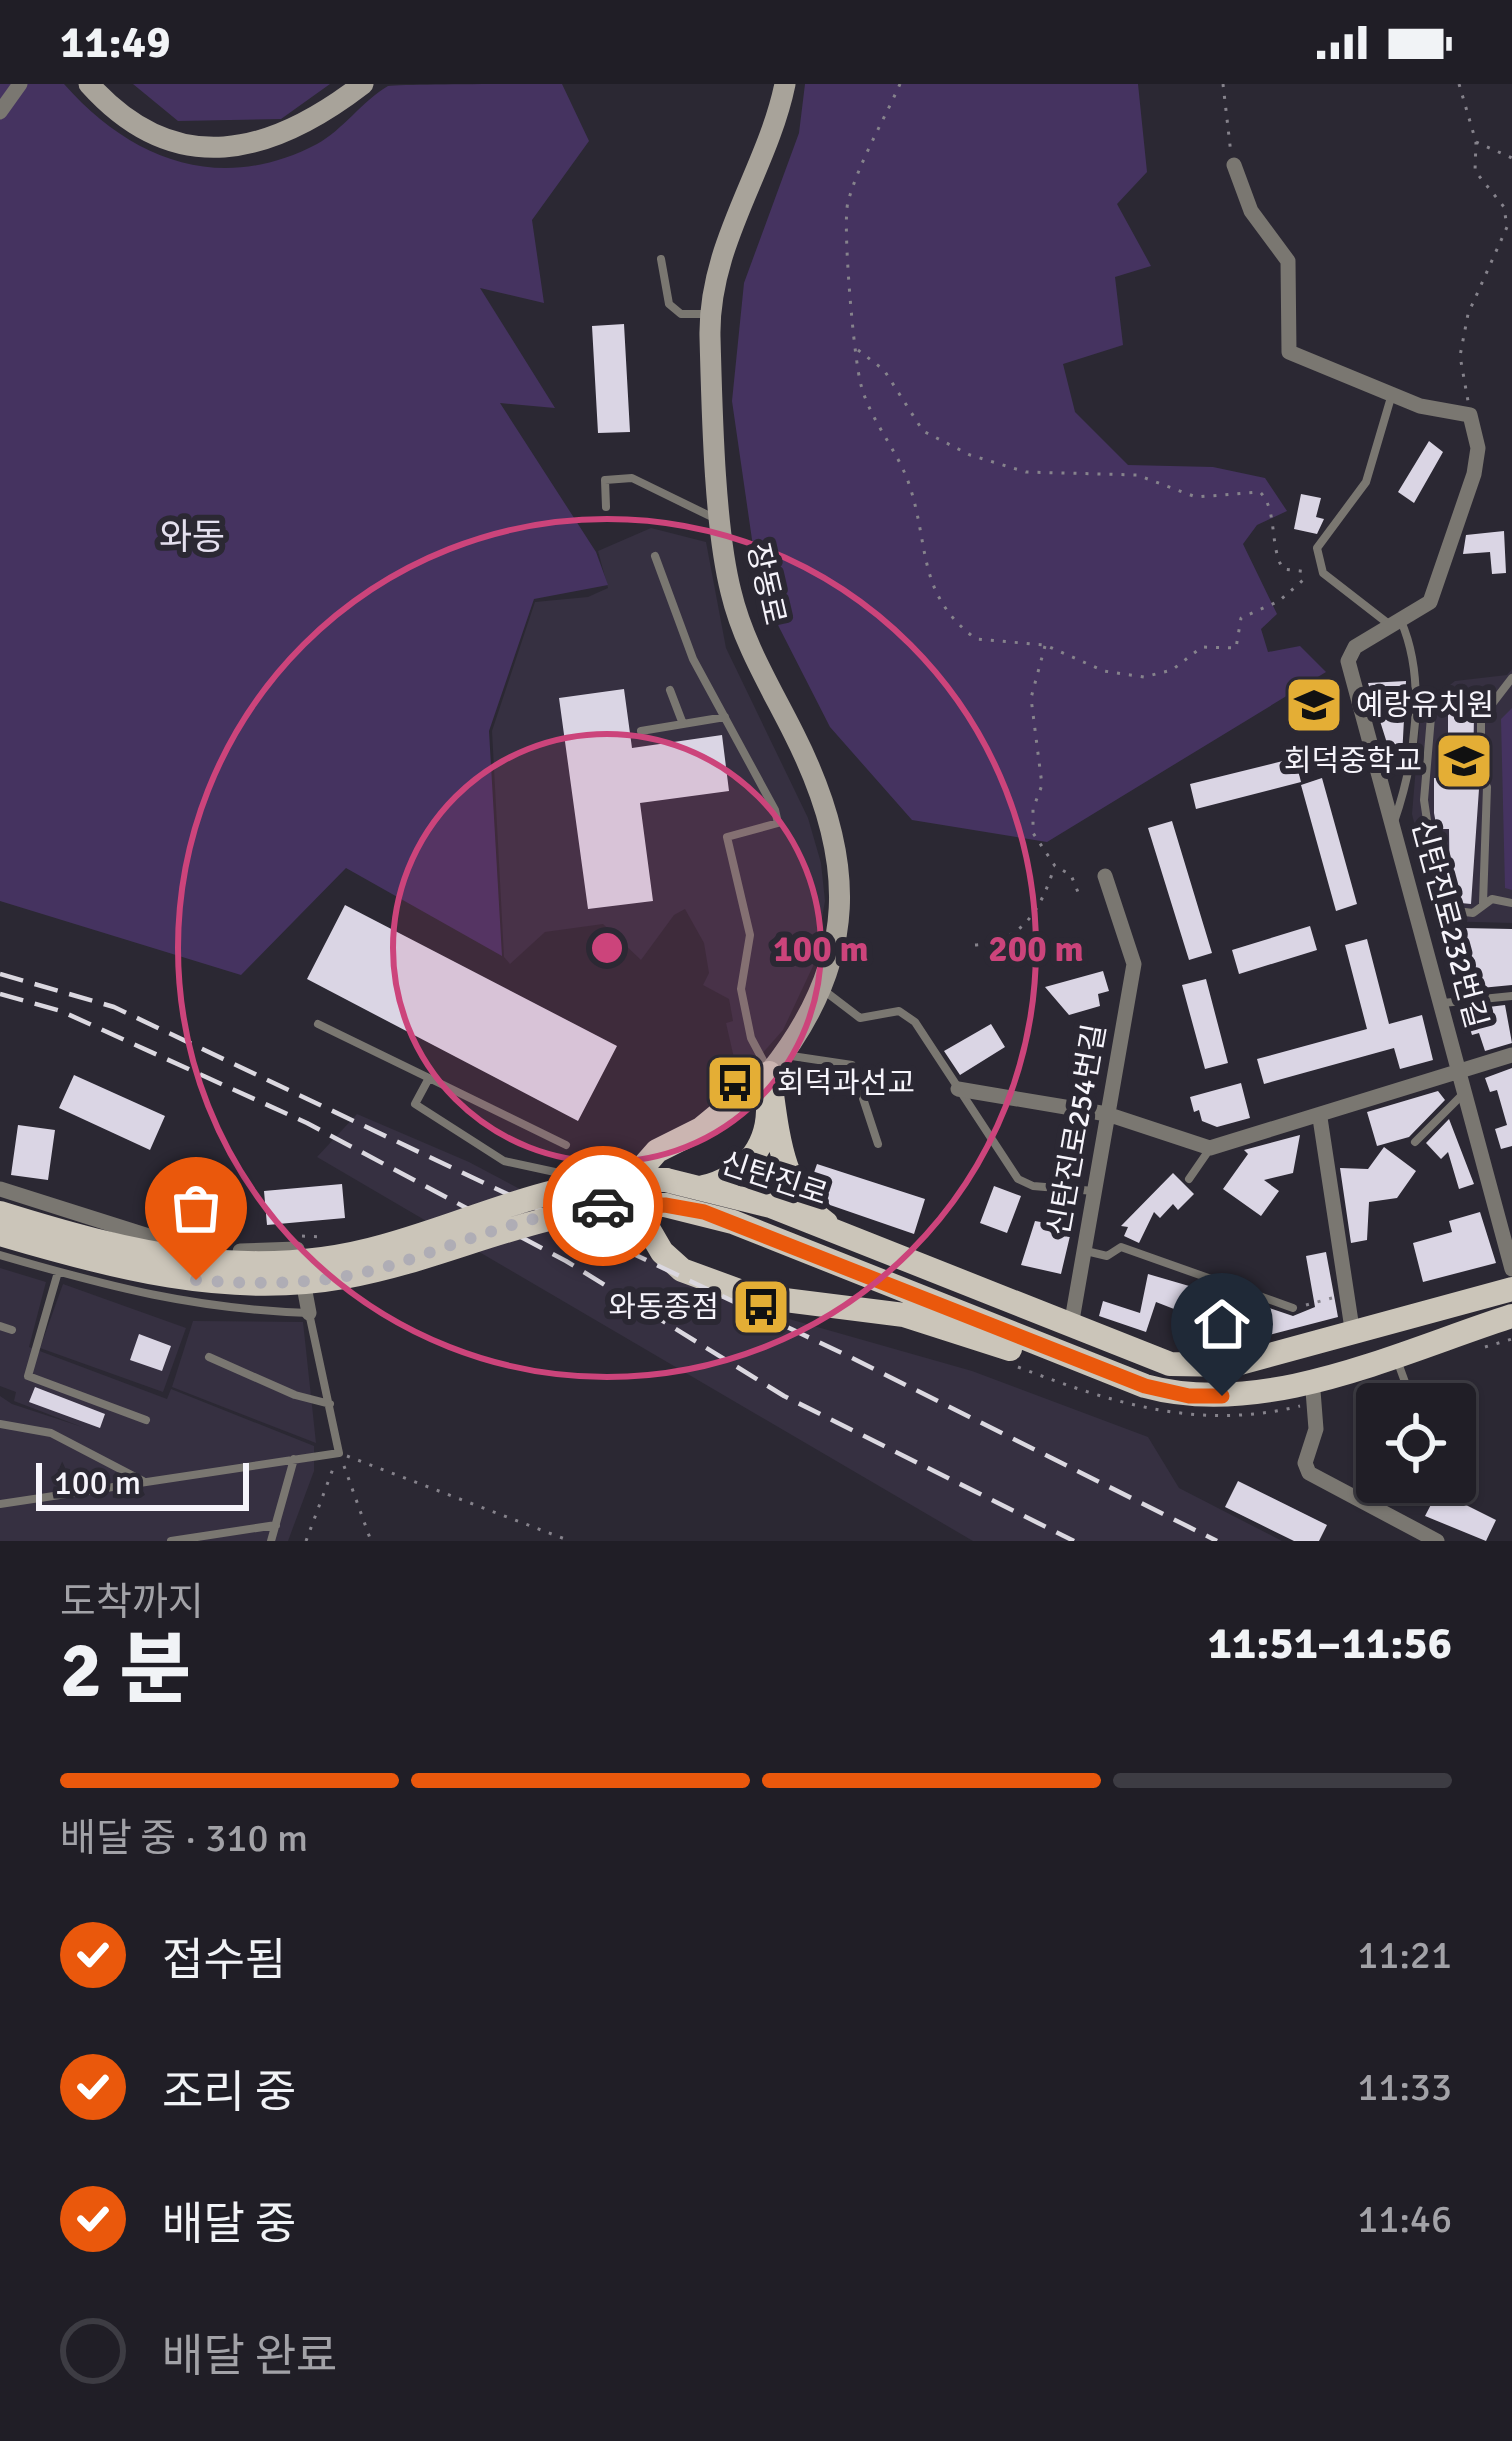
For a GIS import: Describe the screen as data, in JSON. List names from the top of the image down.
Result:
{
  "streets": {
    "main road": ["신탄진로"],
    "street": ["장동로", "신탄진로232번길", "신탄진로254번길"]
  },
  "crossings": [
    ["신탄진로254번길", "신탄진로"]
  ],
  "districts": ["와동"],
  "places": {
    "school or university": ["예랑유치원", "회덕중학교"],
    "bus stop": ["회덕과선교", "와동종점"]
  },
  "scale_bar": "100 m",
  "page": {
    "status": "11:49",
    "scale": "100 m",
    "heading": ["2 분", "도착까지", "11:51–11:56"],
    "bar": "배달 중 · 310 m",
    "list": [
      ["접수됨", "11:21"],
      ["조리 중", "11:33"],
      ["배달 중", "11:46"],
      "배달 완료"
    ]
  },
  "rings": ["100 m", "200 m"]
}
